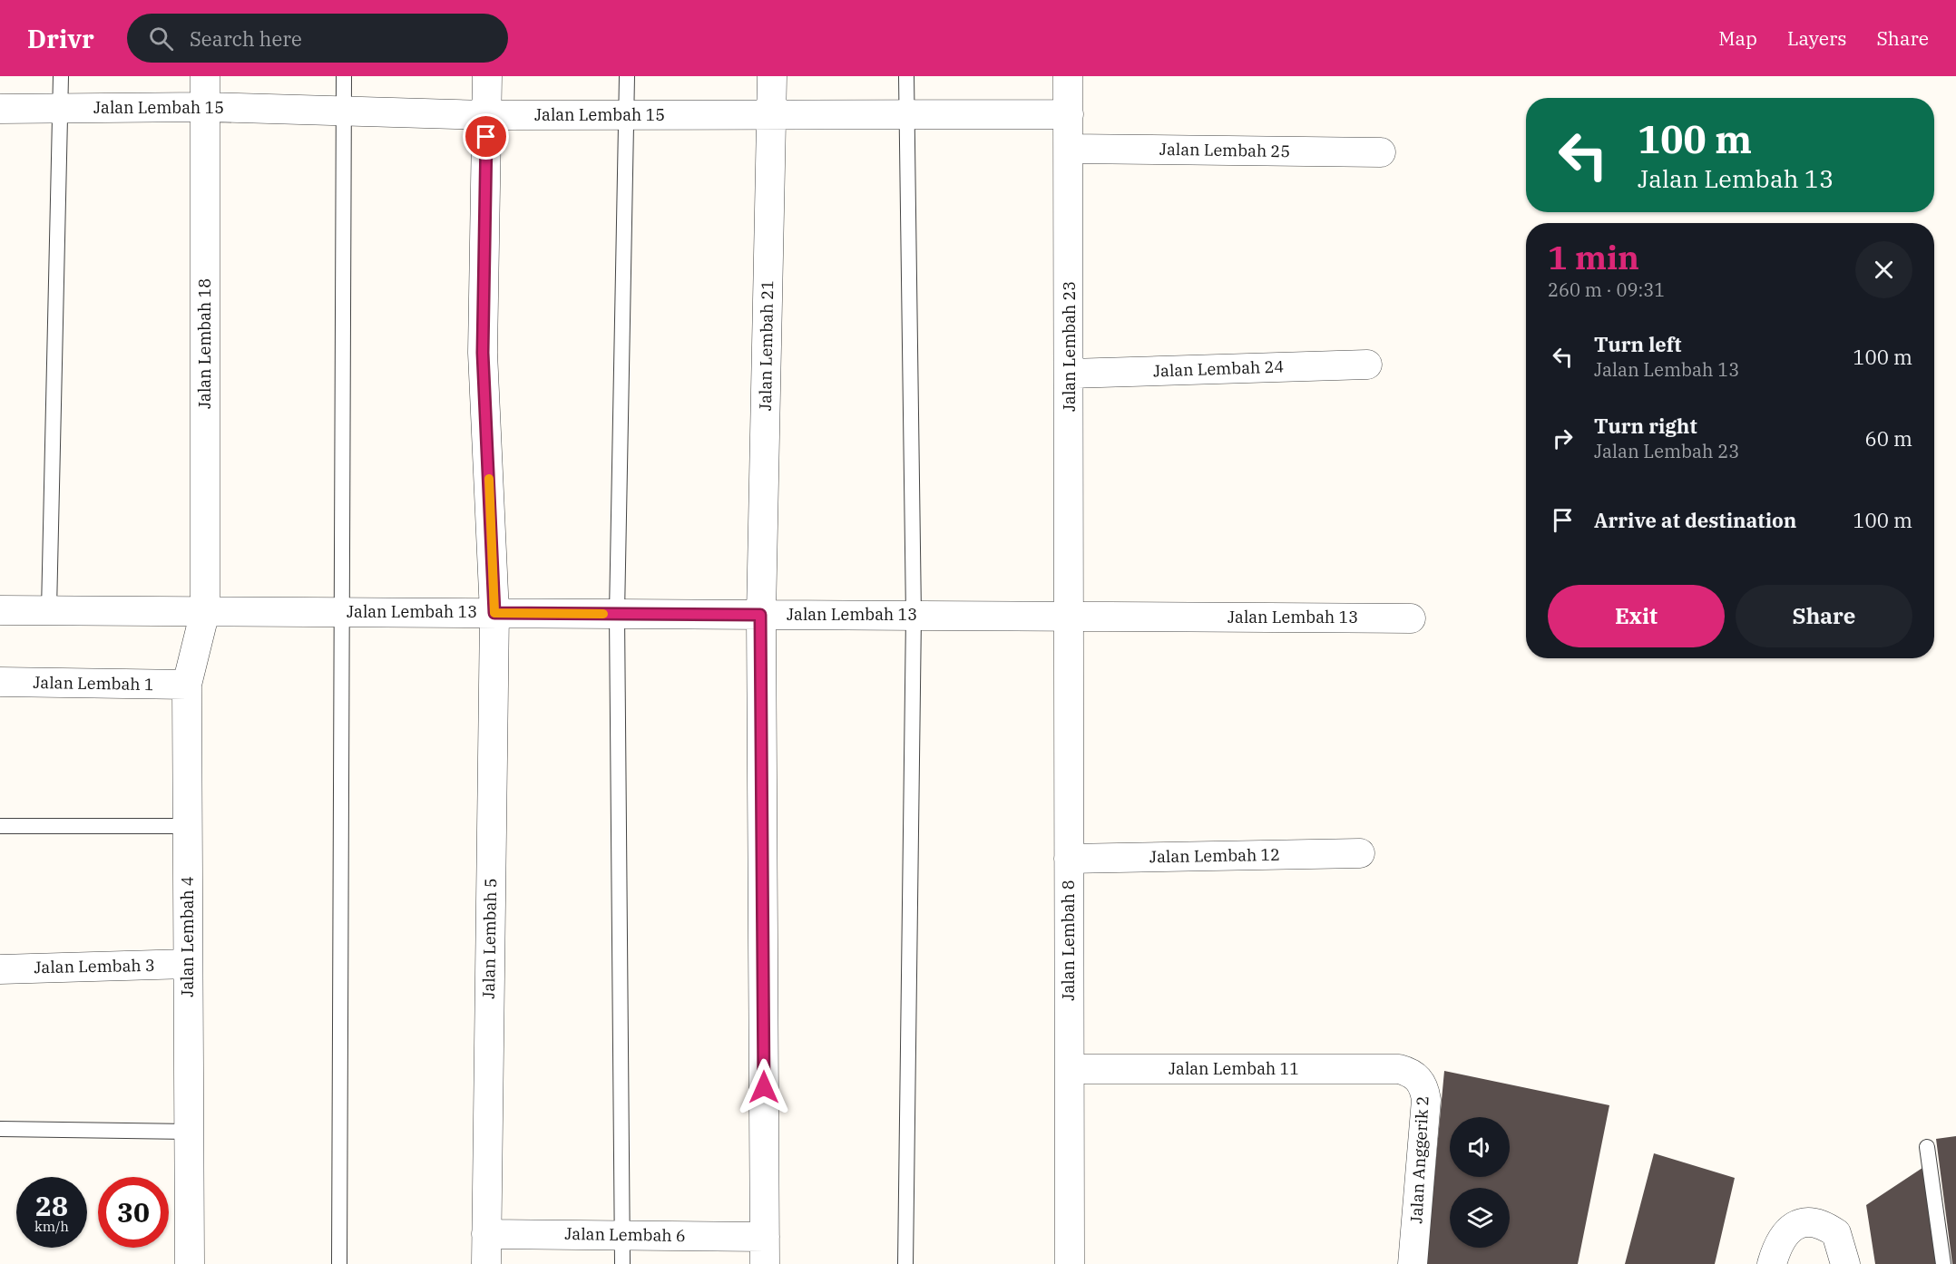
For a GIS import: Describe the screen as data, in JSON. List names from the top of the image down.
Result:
{
  "streets": {
    "street": [
      "Jalan Lembah 15",
      "Jalan Lembah 25",
      "Jalan Lembah 18",
      "Jalan Lembah 21",
      "Jalan Lembah 23",
      "Jalan Lembah 24",
      "Jalan Lembah 13",
      "Jalan Lembah 1",
      "Jalan Lembah 12",
      "Jalan Lembah 4",
      "Jalan Lembah 5",
      "Jalan Lembah 8",
      "Jalan Lembah 3",
      "Jalan Lembah 11",
      "Jalan Anggerik 2",
      "Jalan Lembah 6"
    ]
  },
  "crossings": [
    ["Jalan Lembah 15", "Jalan Lembah 18"],
    ["Jalan Lembah 15", "Jalan Lembah 21"],
    ["Jalan Lembah 15", "Jalan Lembah 23"],
    ["Jalan Lembah 25", "Jalan Lembah 23"],
    ["Jalan Lembah 18", "Jalan Lembah 13"],
    ["Jalan Lembah 18", "Jalan Lembah 4"],
    ["Jalan Lembah 21", "Jalan Lembah 13"],
    ["Jalan Lembah 21", "Jalan Lembah 6"],
    ["Jalan Lembah 23", "Jalan Lembah 24"],
    ["Jalan Lembah 23", "Jalan Lembah 13"],
    ["Jalan Lembah 23", "Jalan Lembah 8"],
    ["Jalan Lembah 13", "Jalan Lembah 4"],
    ["Jalan Lembah 13", "Jalan Lembah 5"],
    ["Jalan Lembah 13", "Jalan Lembah 8"],
    ["Jalan Lembah 1", "Jalan Lembah 4"],
    ["Jalan Lembah 12", "Jalan Lembah 8"],
    ["Jalan Lembah 4", "Jalan Lembah 3"],
    ["Jalan Lembah 5", "Jalan Lembah 6"],
    ["Jalan Lembah 8", "Jalan Lembah 11"],
    ["Jalan Lembah 11", "Jalan Anggerik 2"]
  ],
  "page": {
    "header": "Drivr",
    "search": "Search here",
    "nav": ["Map", "Layers", "Share"],
    "turn": ["100 m", "Jalan Lembah 13"],
    "heading": ["1 min", "260 m · 09:31"],
    "list": [
      {
        "name": "Turn left",
        "note": "Jalan Lembah 13",
        "value": "100 m"
      },
      {
        "name": "Turn right",
        "note": "Jalan Lembah 23",
        "value": "60 m"
      },
      {
        "name": "Arrive at destination",
        "value": "100 m"
      }
    ],
    "buttons": ["Exit", "Share"],
    "speed": "28 km/h",
    "limit": "30"
  }
}
